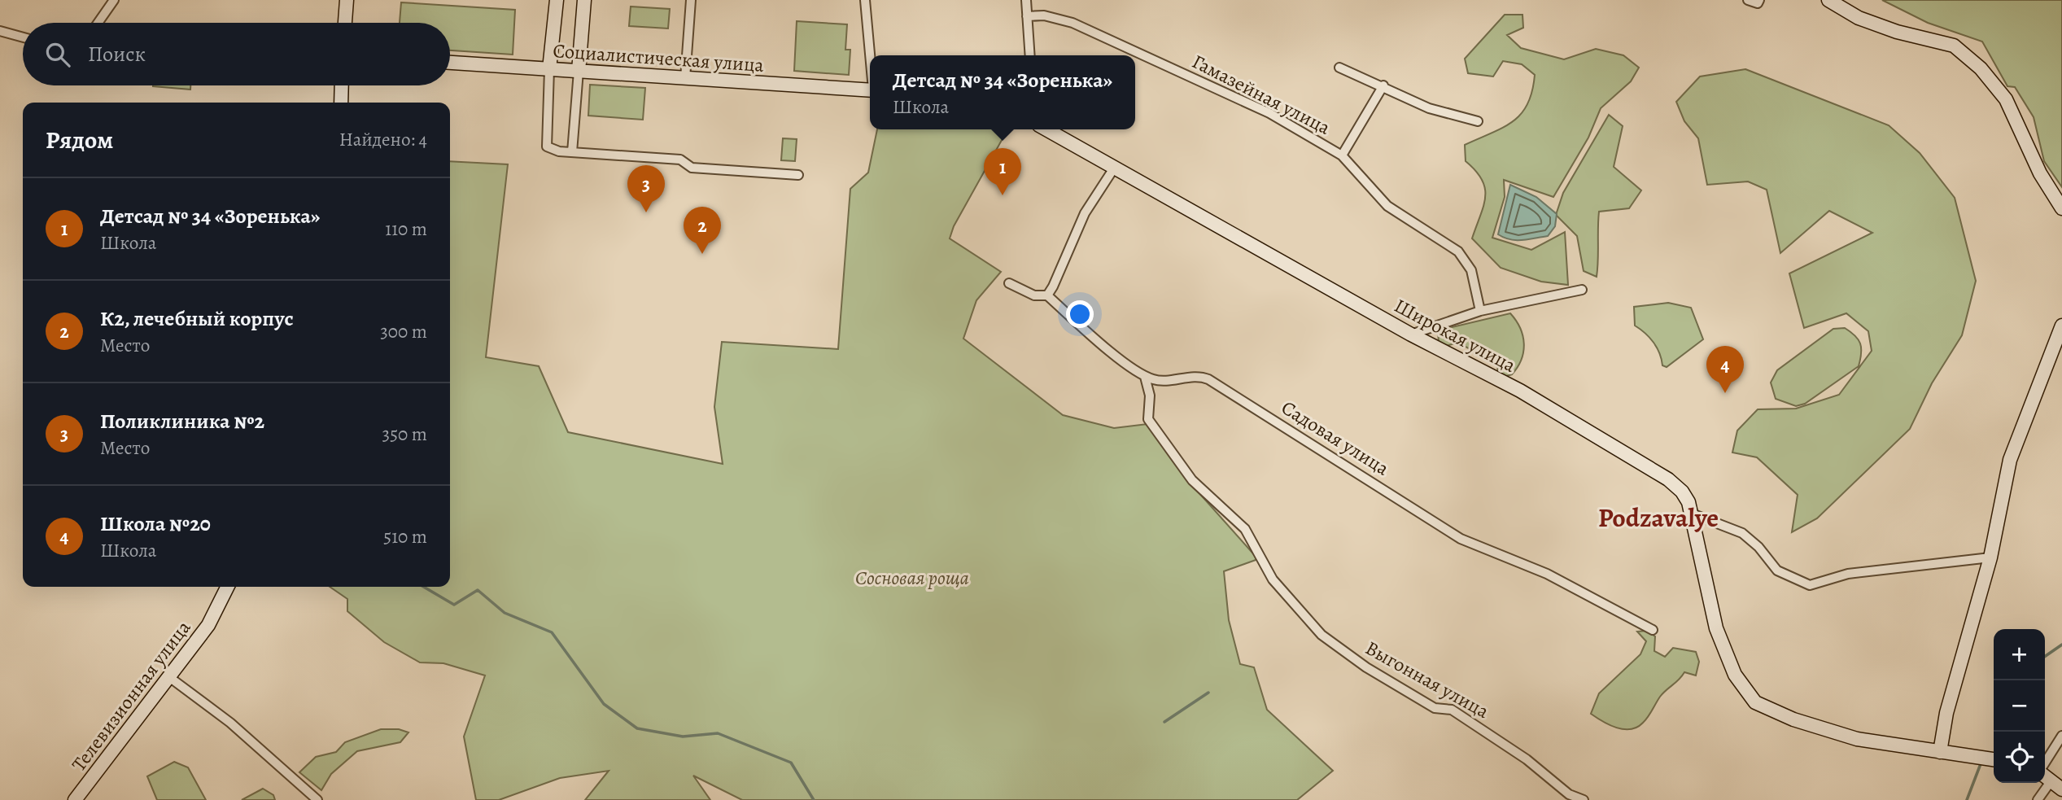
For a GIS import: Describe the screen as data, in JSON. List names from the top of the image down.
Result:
{
  "streets": {
    "street": [
      "Социалистическая улица",
      "Гамазейная улица",
      "Широкая улица",
      "Садовая улица",
      "Выгонная улица",
      "Телевизионная улица"
    ]
  },
  "crossings": [
    ["Садовая улица", "Выгонная улица"]
  ],
  "districts": ["Podzavalye"],
  "parks": ["Сосновая роща"],
  "page": {
    "search": "Поиск",
    "popup": ["Детсад № 34 «Зоренька»", "Школа"],
    "heading": ["Рядом", "Найдено: 4"],
    "pins": [
      "1",
      "3",
      "2",
      "4"
    ],
    "list": [
      {
        "mark": "1",
        "name": "Детсад № 34 «Зоренька»",
        "note": "Школа",
        "value": "110 m"
      },
      {
        "mark": "2",
        "name": "К2, лечебный корпус",
        "note": "Место",
        "value": "300 m"
      },
      {
        "mark": "3",
        "name": "Поликлиника №2",
        "note": "Место",
        "value": "350 m"
      },
      {
        "mark": "4",
        "name": "Школа №20",
        "note": "Школа",
        "value": "510 m"
      }
    ],
    "map_buttons": ["+", "−"]
  }
}
